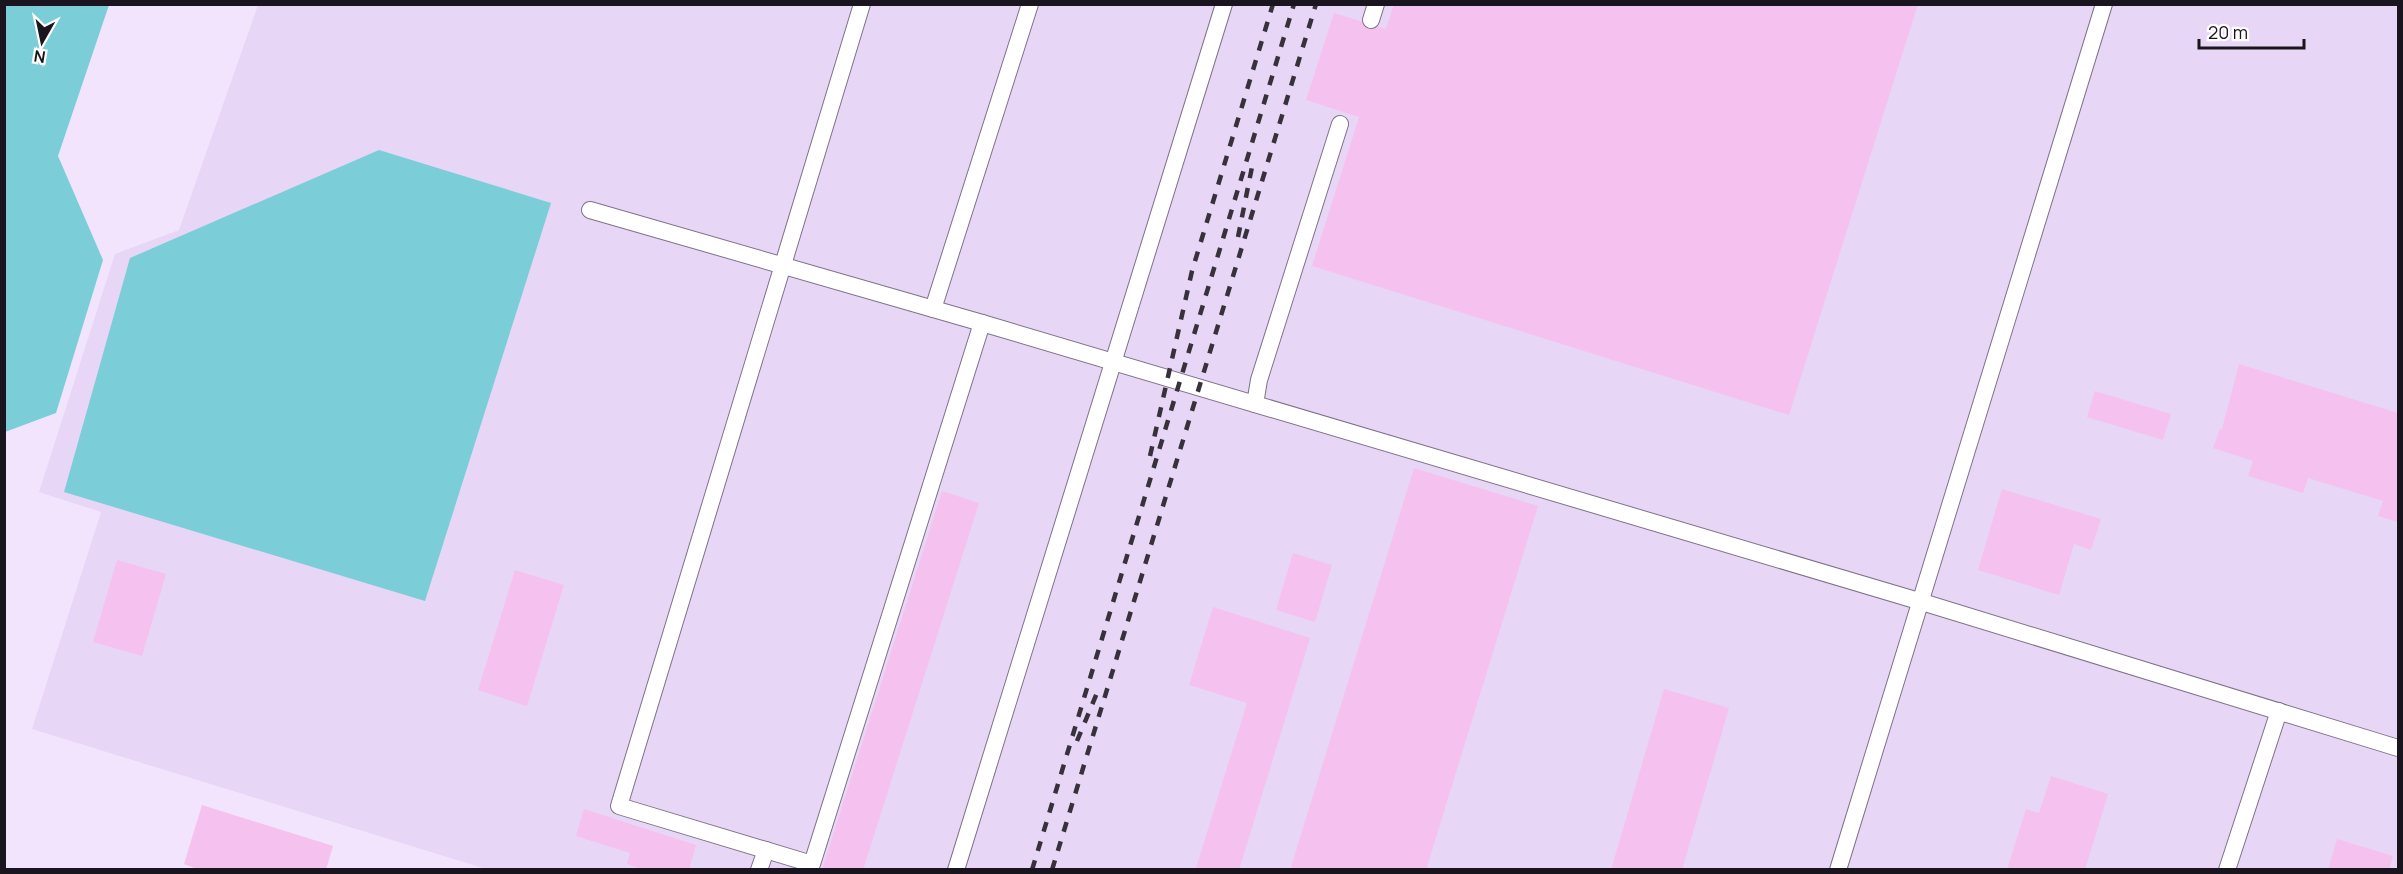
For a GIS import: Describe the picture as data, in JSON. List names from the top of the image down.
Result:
{
  "scale_bar": "20 m",
  "north": "bottom"
}
